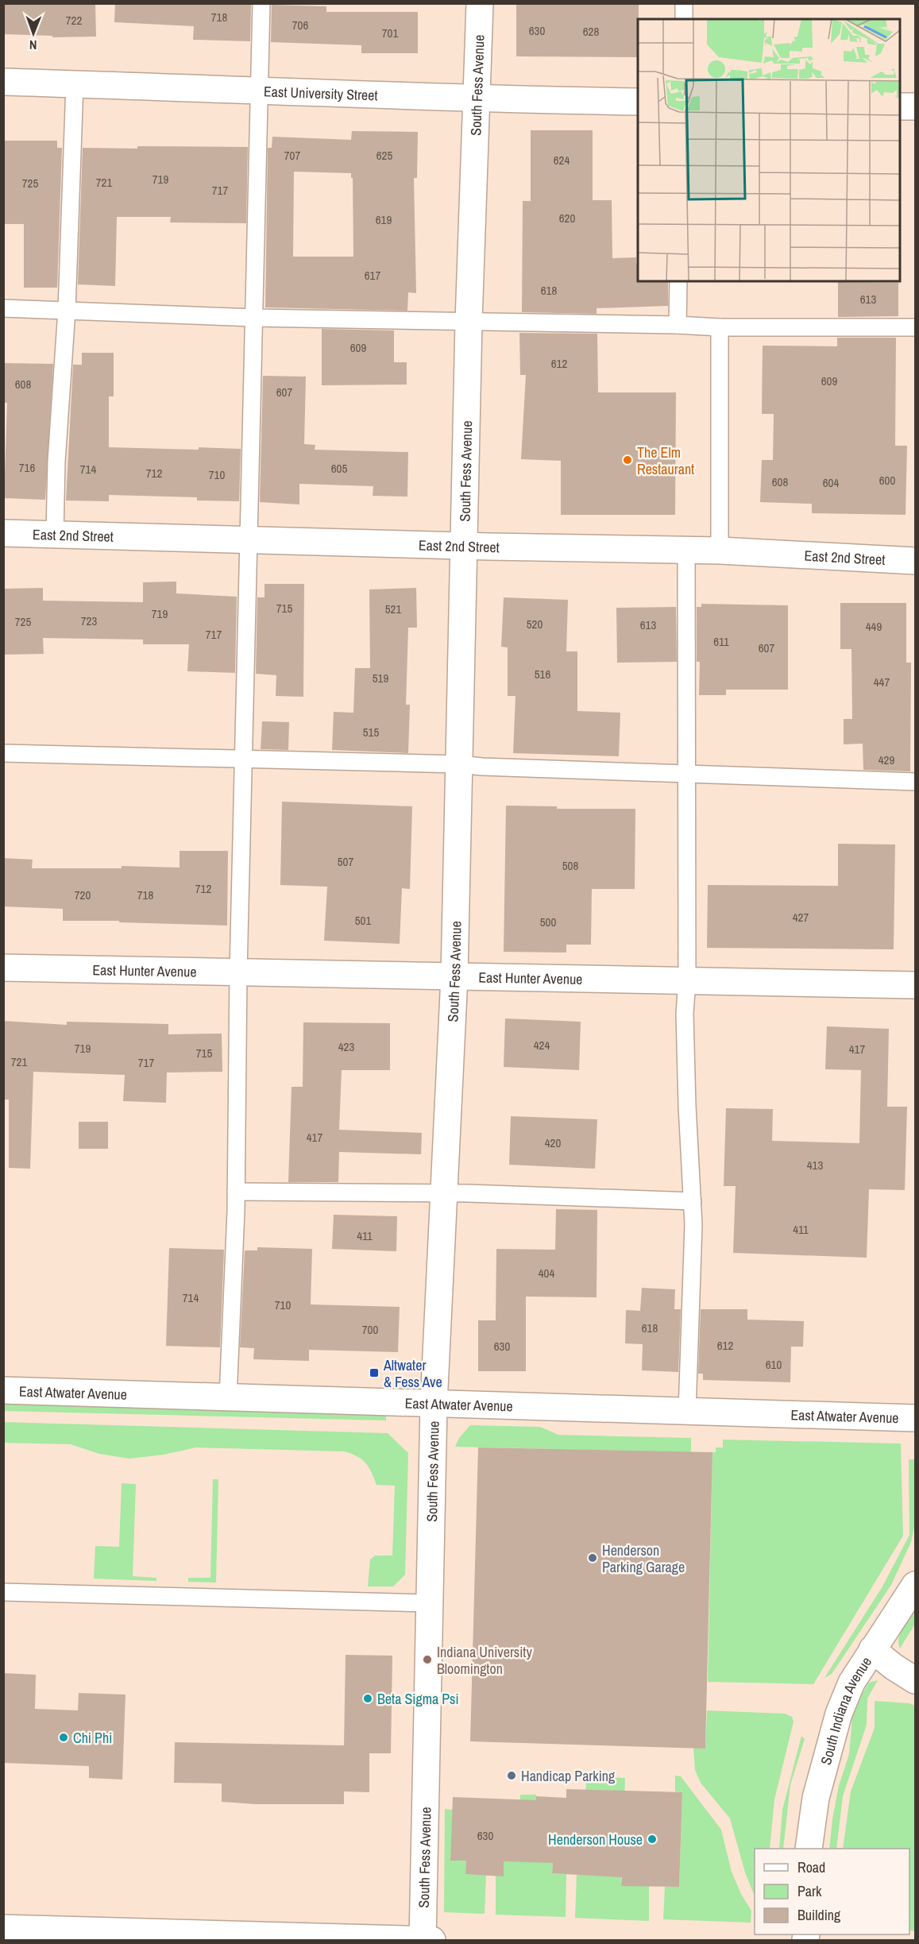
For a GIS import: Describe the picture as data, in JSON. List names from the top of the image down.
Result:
{
  "streets": {
    "street": [
      "South Fess Avenue",
      "East University Street",
      "East 2nd Street",
      "East Hunter Avenue",
      "East Atwater Avenue",
      "South Indiana Avenue"
    ]
  },
  "crossings": [
    ["South Fess Avenue", "East University Street"],
    ["South Fess Avenue", "East 2nd Street"],
    ["South Fess Avenue", "East Hunter Avenue"],
    ["South Fess Avenue", "East Atwater Avenue"]
  ],
  "places": {
    "other": [
      "The Elm Restaurant",
      "Henderson Parking Garage",
      "Indiana University Bloomington",
      "Beta Sigma Psi",
      "Chi Phi",
      "Handicap Parking",
      "Henderson House"
    ],
    "transit": ["Altwater & Fess Ave"]
  },
  "house_numbers": [
    "718",
    "722",
    "706",
    "630",
    "628",
    "701",
    "707",
    "625",
    "624",
    "719",
    "721",
    "725",
    "717",
    "620",
    "619",
    "617",
    "618",
    "613",
    "609",
    "612",
    "609",
    "608",
    "607",
    "716",
    "605",
    "714",
    "712",
    "710",
    "600",
    "608",
    "604",
    "715",
    "521",
    "719",
    "723",
    "725",
    "520",
    "613",
    "449",
    "717",
    "611",
    "607",
    "516",
    "519",
    "447",
    "515",
    "429",
    "507",
    "508",
    "712",
    "720",
    "718",
    "427",
    "501",
    "500",
    "424",
    "423",
    "719",
    "417",
    "715",
    "721",
    "717",
    "417",
    "420",
    "413",
    "411",
    "411",
    "404",
    "714",
    "710",
    "618",
    "700",
    "612",
    "630",
    "610",
    "630"
  ],
  "legend": ["Road", "Park", "Building"],
  "north": "bottom"
}
